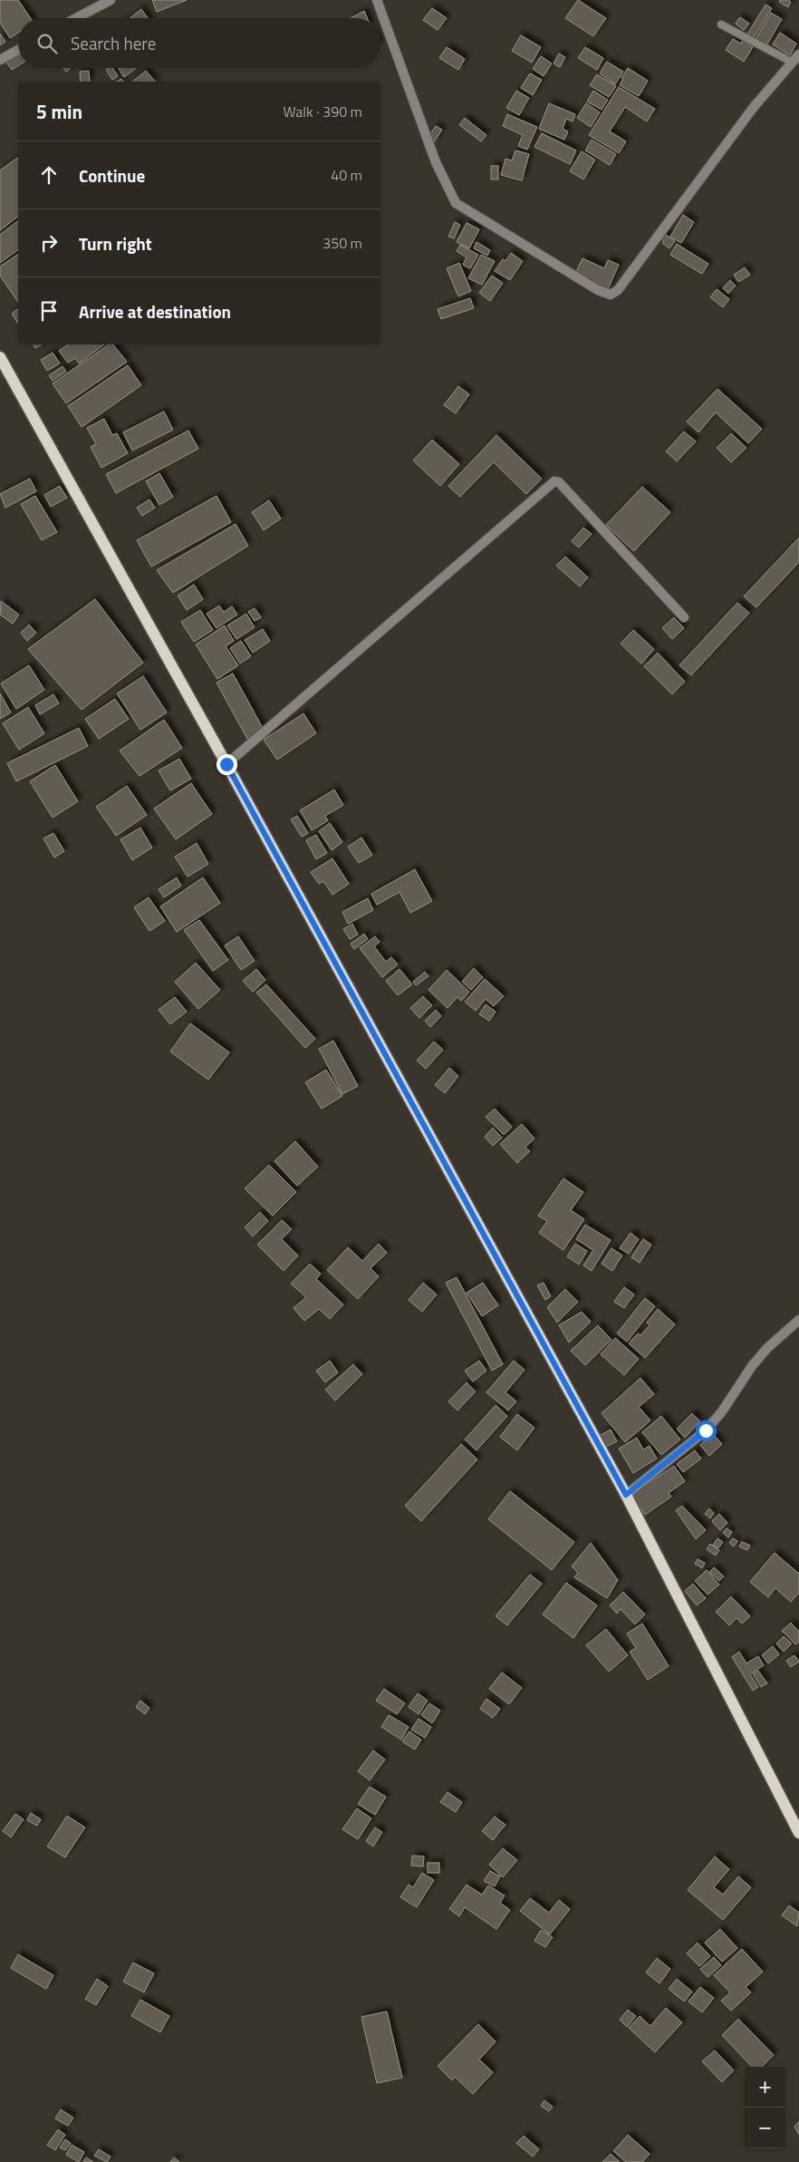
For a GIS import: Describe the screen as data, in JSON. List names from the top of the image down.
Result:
{
  "page": {
    "search": "Search here",
    "heading": ["5 min", "Walk · 390 m"],
    "list": [
      ["Continue", "40 m"],
      ["Turn right", "350 m"],
      "Arrive at destination"
    ],
    "map_buttons": ["+", "−"]
  }
}
